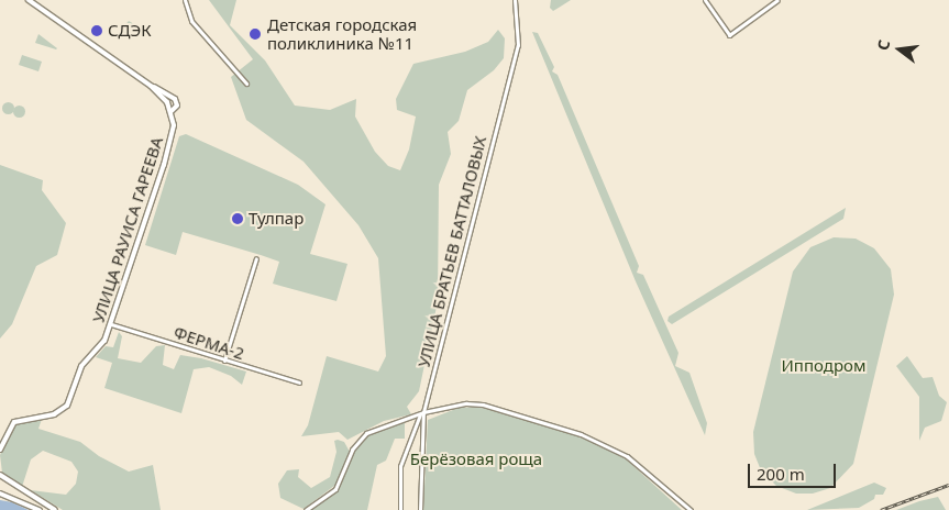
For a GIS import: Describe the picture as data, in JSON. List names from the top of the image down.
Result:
{
  "streets": {
    "street": ["УЛИЦА РАУИСА ГАРЕЕВА", "УЛИЦА БРАТЬЕВ БАТТАЛОВЫХ", "ФЕРМА-2"]
  },
  "crossings": [
    ["УЛИЦА РАУИСА ГАРЕЕВА", "ФЕРМА-2"]
  ],
  "parks": ["Ипподром", "Берёзовая роща"],
  "places": ["СДЭК", "Детская городская поликлиника №11", "Тулпар"],
  "scale_bar": "200 m",
  "north": "left"
}
